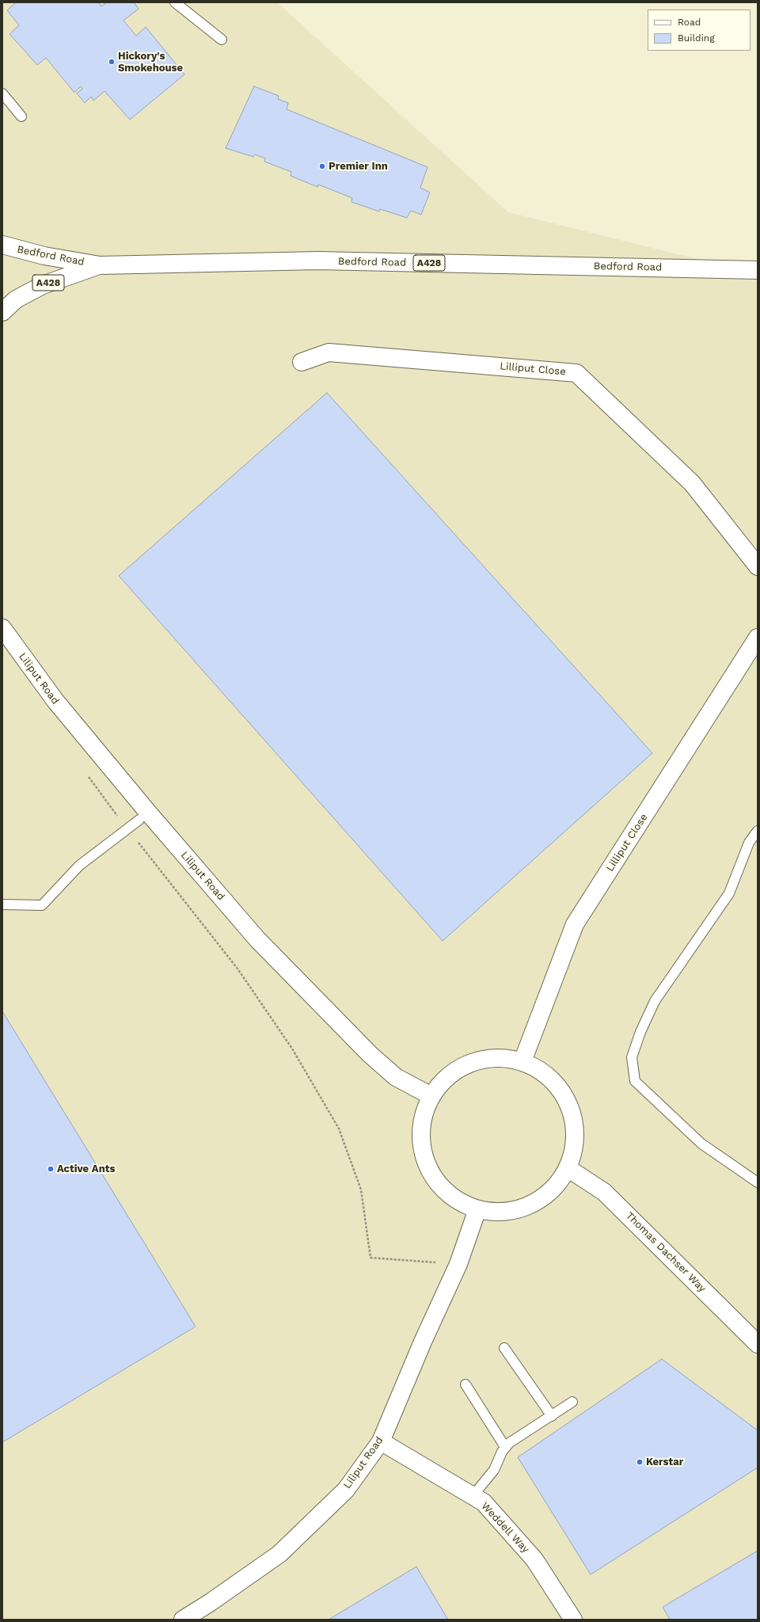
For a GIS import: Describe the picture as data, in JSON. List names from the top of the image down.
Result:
{
  "streets": {
    "main road": [
      "Bedford Road",
      "A428",
      "Lilliput Close",
      "Liliput Road",
      "Thomas Dachser Way",
      "Weddell Way"
    ]
  },
  "crossings": [
    ["Liliput Road", "Weddell Way"]
  ],
  "places": [
    "Hickory's Smokehouse",
    "Premier Inn",
    "Active Ants",
    "Kerstar"
  ],
  "legend": ["Road", "Building"]
}
